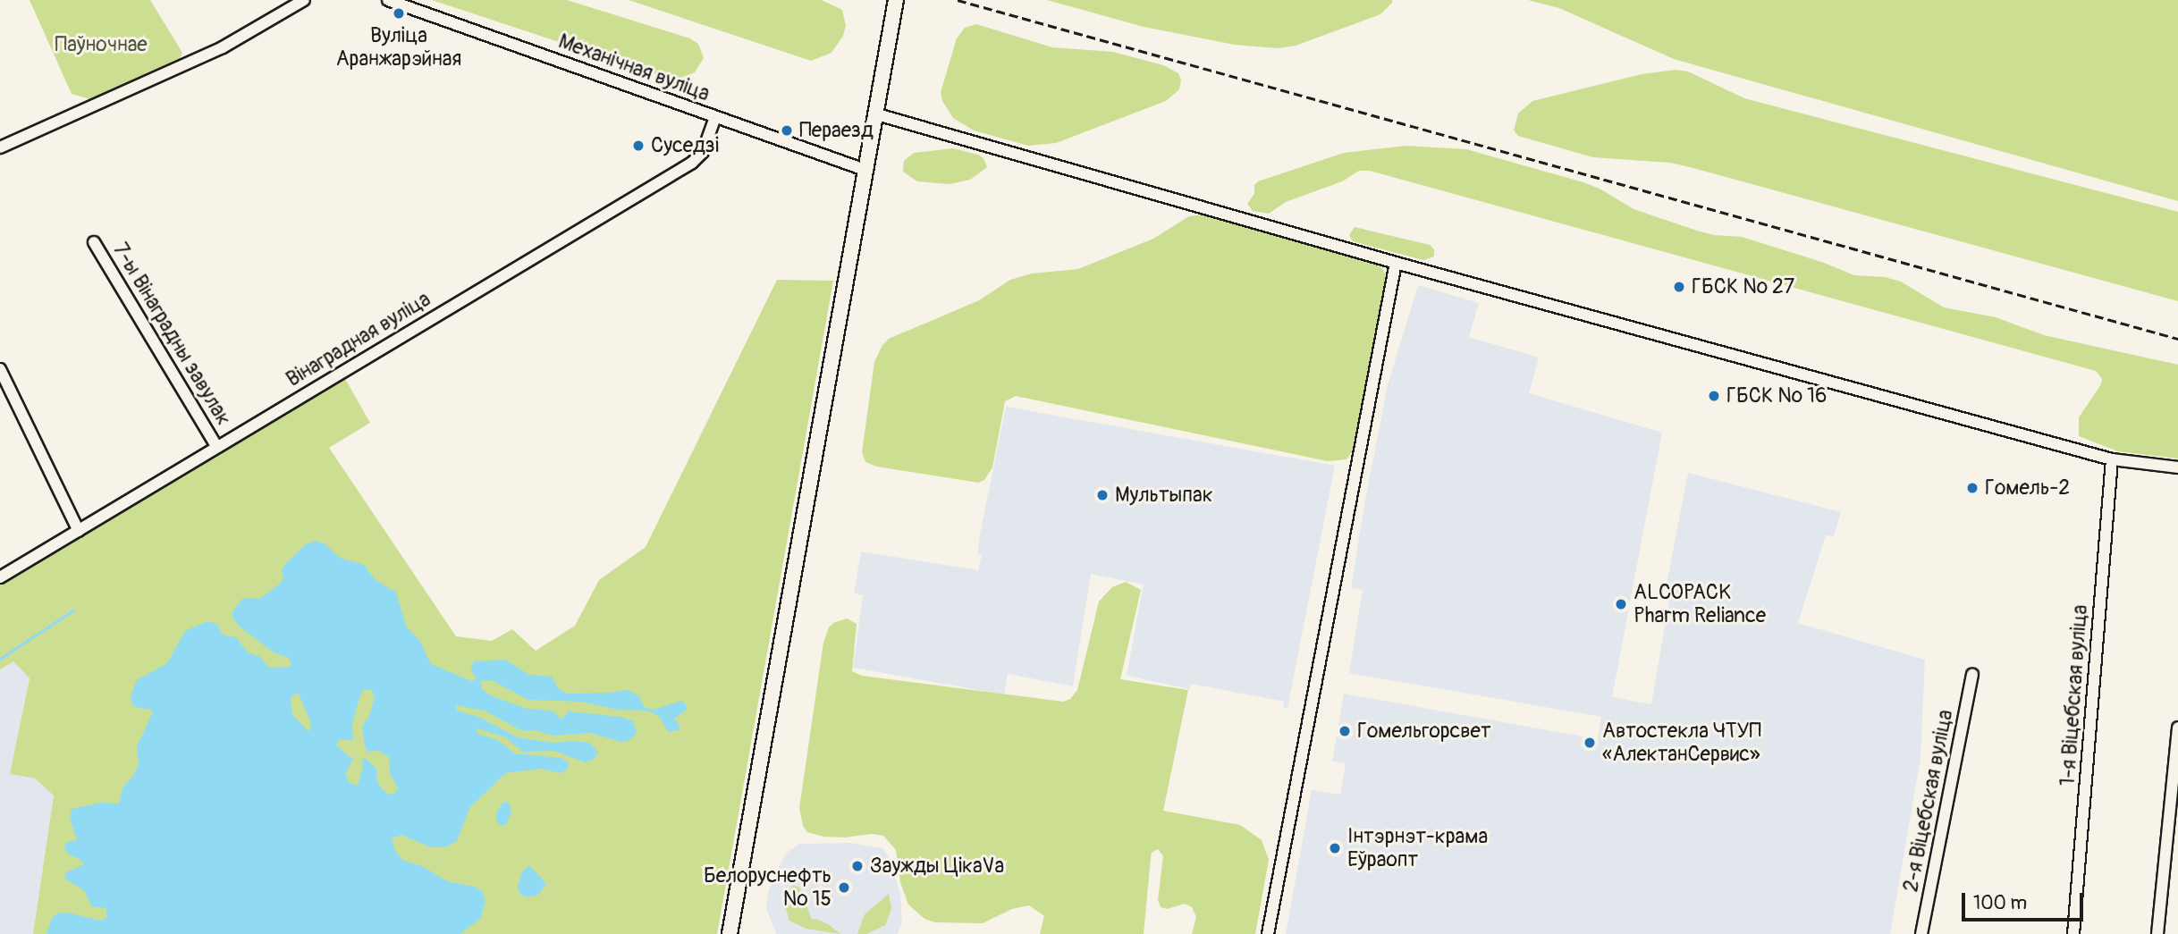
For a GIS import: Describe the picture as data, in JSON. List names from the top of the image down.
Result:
{
  "streets": {
    "street": [
      "Механічная вуліца",
      "7-ы Вінаградны завулак",
      "Вінаградная вуліца",
      "1-я Віцебская вуліца",
      "2-я Віцебская вуліца"
    ]
  },
  "crossings": [
    ["Механічная вуліца", "Вінаградная вуліца"],
    ["7-ы Вінаградны завулак", "Вінаградная вуліца"]
  ],
  "parks": ["Паўночнае"],
  "places": [
    "Вуліца Аранжарэйная",
    "Пераезд",
    "Суседзі",
    "ГБСК № 27",
    "ГБСК № 16",
    "Гомель-2",
    "Мультыпак",
    "ALCOPACK Pharm Reliance",
    "Гомельгорсвет",
    "Автостекла ЧТУП «АлектанСервис»",
    "Інтэрнэт-крама Еўраопт",
    "Заужды ЦікаVа",
    "Белоруснефть № 15"
  ],
  "scale_bar": "100 m"
}
